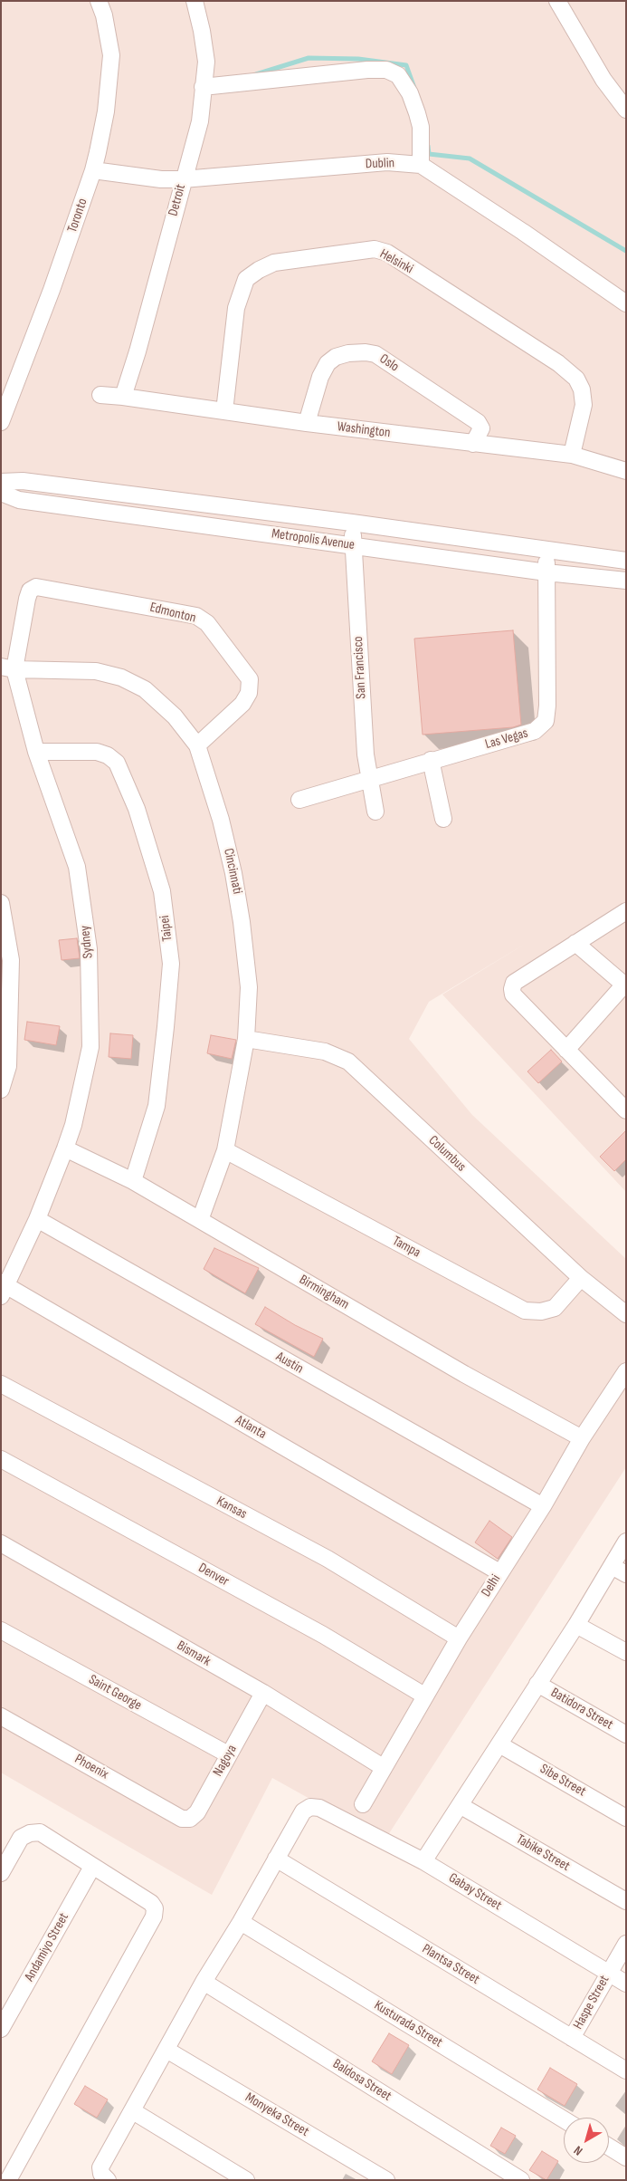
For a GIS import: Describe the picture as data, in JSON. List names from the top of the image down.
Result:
{
  "streets": {
    "street": [
      "Dublin",
      "Detroit",
      "Toronto",
      "Helsinki",
      "Oslo",
      "Washington",
      "Metropolis Avenue",
      "Edmonton",
      "San Francisco",
      "Las Vegas",
      "Cincinnati",
      "Taipei",
      "Sydney",
      "Columbus",
      "Tampa",
      "Birmingham",
      "Austin",
      "Atlanta",
      "Kansas",
      "Denver",
      "Delhi",
      "Bismark",
      "Saint George",
      "Batidora Street",
      "Nagoya",
      "Phoenix",
      "Sibe Street",
      "Tabike Street",
      "Gabay Street",
      "Andamiyo Street",
      "Plantsa Street",
      "Haspe Street",
      "Kusturada Street",
      "Baldosa Street",
      "Monyeka Street"
    ]
  },
  "crossings": [
    ["Dublin", "Detroit"],
    ["Dublin", "Toronto"],
    ["Detroit", "Washington"],
    ["Helsinki", "Washington"],
    ["Oslo", "Washington"],
    ["Metropolis Avenue", "San Francisco"],
    ["Metropolis Avenue", "Las Vegas"],
    ["Edmonton", "Cincinnati"],
    ["Edmonton", "Sydney"],
    ["San Francisco", "Las Vegas"],
    ["Cincinnati", "Sydney"],
    ["Cincinnati", "Columbus"],
    ["Cincinnati", "Tampa"],
    ["Cincinnati", "Birmingham"],
    ["Taipei", "Sydney"],
    ["Taipei", "Birmingham"],
    ["Sydney", "Birmingham"],
    ["Sydney", "Austin"],
    ["Sydney", "Atlanta"],
    ["Columbus", "Tampa"],
    ["Birmingham", "Delhi"],
    ["Austin", "Delhi"],
    ["Atlanta", "Delhi"],
    ["Kansas", "Delhi"],
    ["Denver", "Delhi"],
    ["Delhi", "Bismark"],
    ["Bismark", "Nagoya"],
    ["Saint George", "Nagoya"],
    ["Nagoya", "Phoenix"],
    ["Gabay Street", "Plantsa Street"],
    ["Gabay Street", "Haspe Street"],
    ["Plantsa Street", "Haspe Street"]
  ],
  "north": "bottom left"
}
